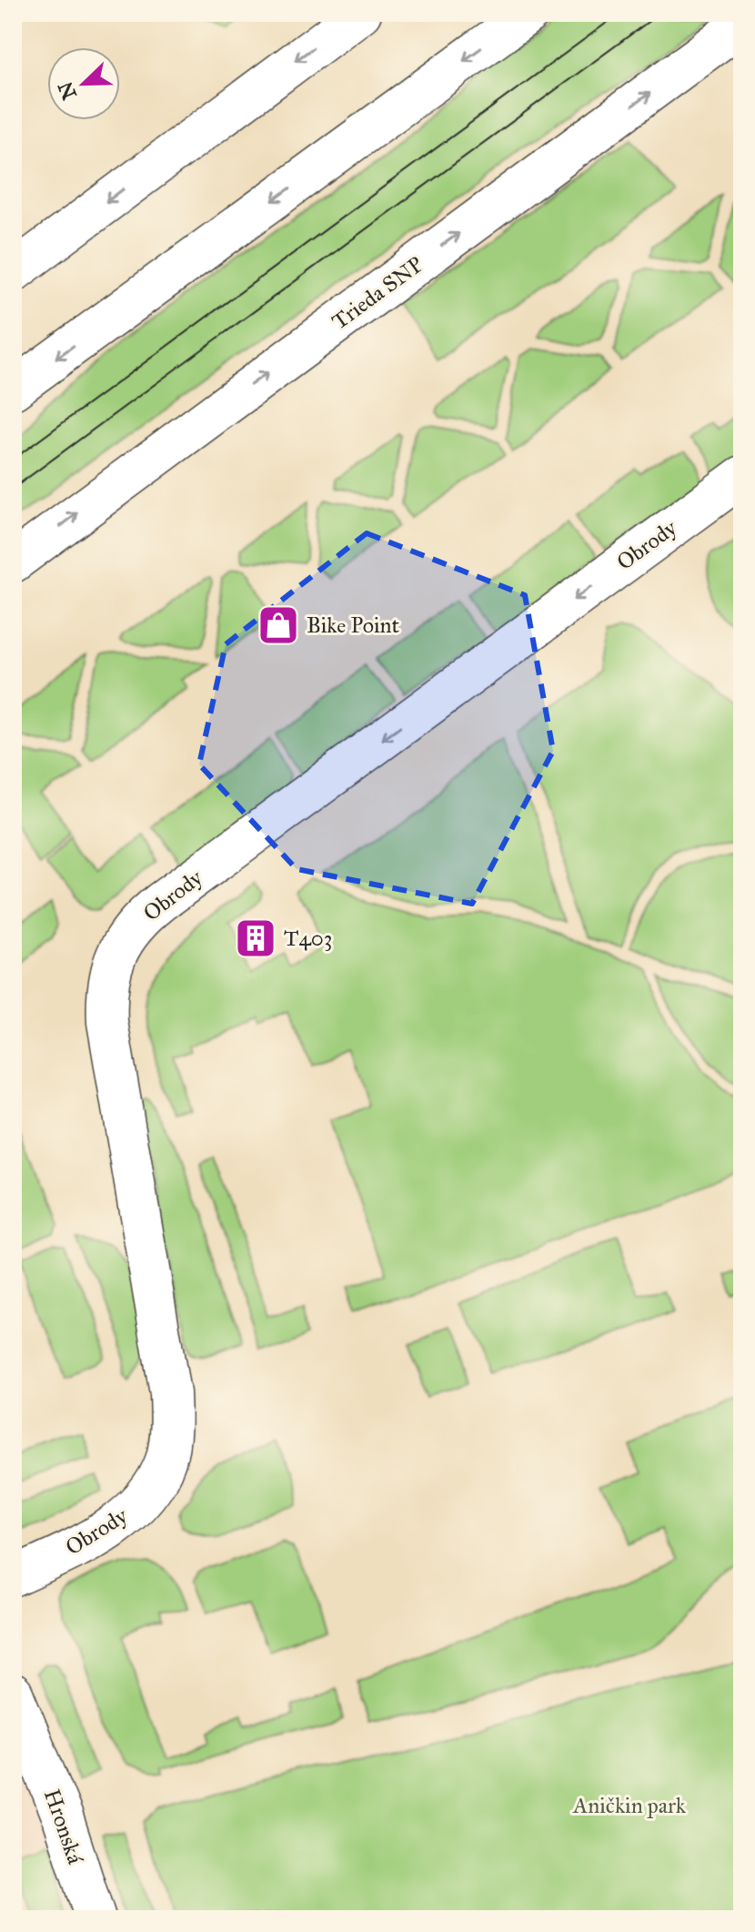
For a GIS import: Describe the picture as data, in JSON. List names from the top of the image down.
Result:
{
  "streets": {
    "street": ["Trieda SNP", "Obrody", "Hronská"]
  },
  "one_way": ["Obrody"],
  "parks": ["Aničkin park"],
  "places": {
    "shop": ["Bike Point"],
    "building": ["T403"]
  },
  "north": "bottom left"
}
